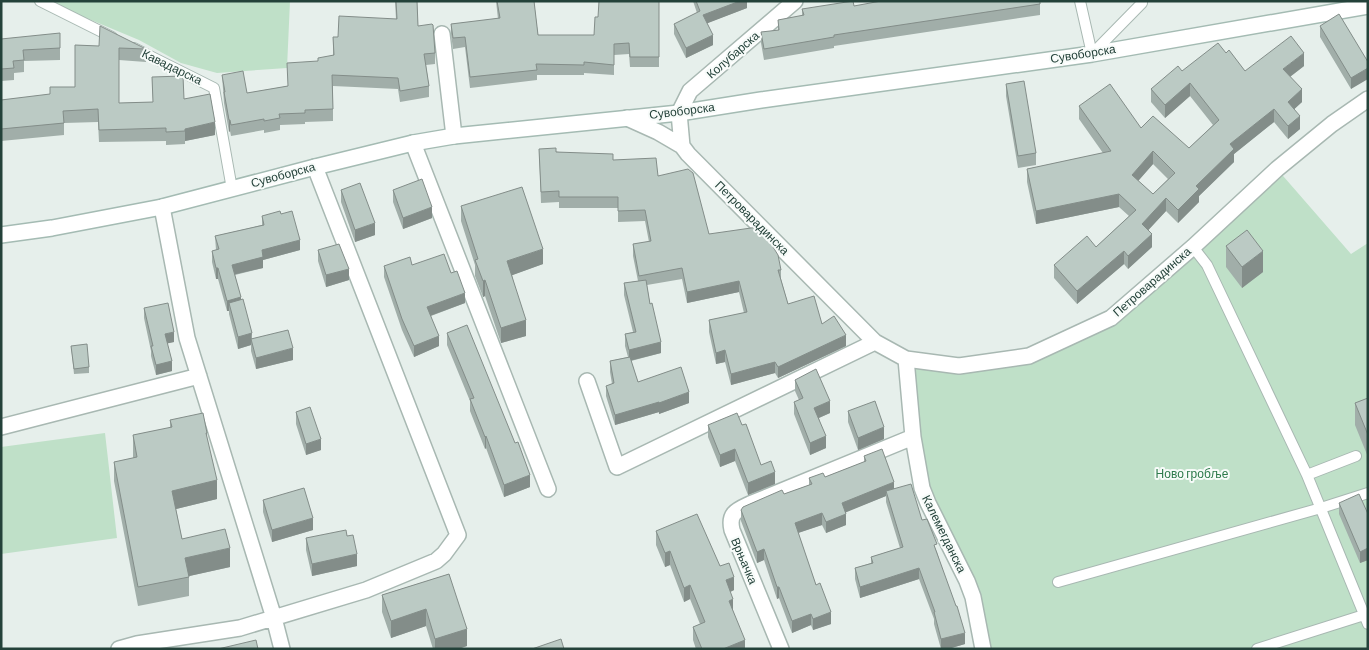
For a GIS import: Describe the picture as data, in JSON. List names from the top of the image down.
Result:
{
  "streets": {
    "street": [
      "Сувоборска",
      "Колубарска",
      "Петроварадинска",
      "Калемегданска",
      "Врњачка"
    ],
    "lane": ["Кавадарска"]
  },
  "crossings": [
    ["Сувоборска", "Колубарска"],
    ["Сувоборска", "Кавадарска"],
    ["Сувоборска", "Петроварадинска"],
    ["Петроварадинска", "Калемегданска"],
    ["Калемегданска", "Врњачка"]
  ],
  "parks": ["Ново гробље"]
}
